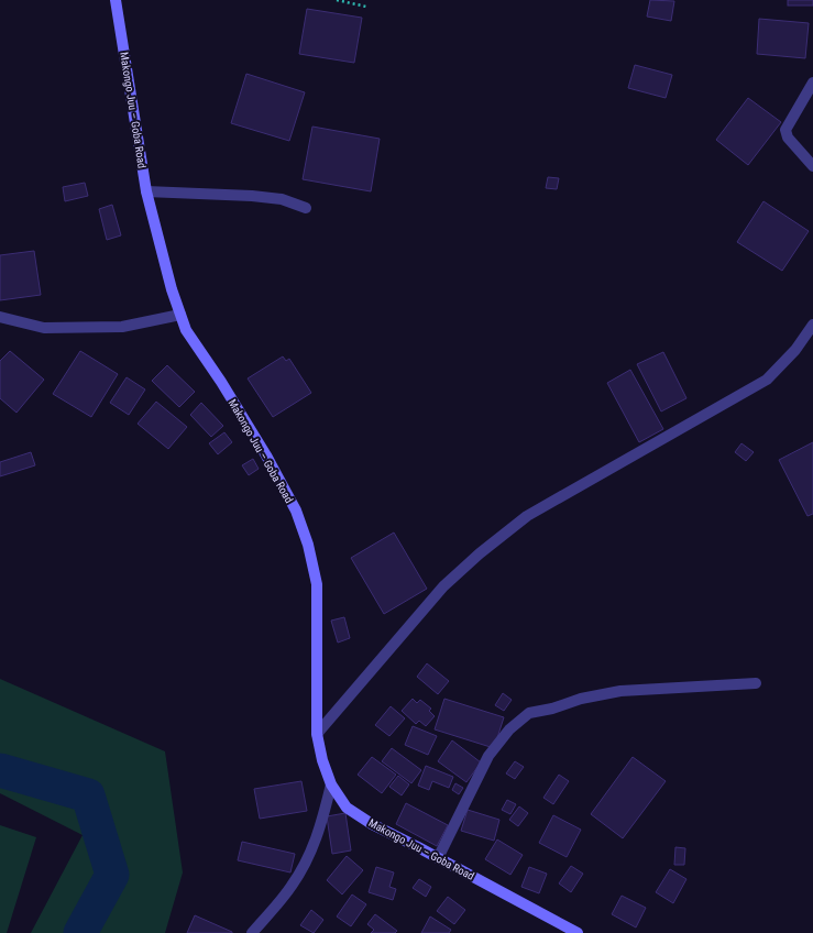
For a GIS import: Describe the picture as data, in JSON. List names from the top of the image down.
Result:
{
  "streets": {
    "street": ["Makongo Juu – Goba Road"]
  }
}
